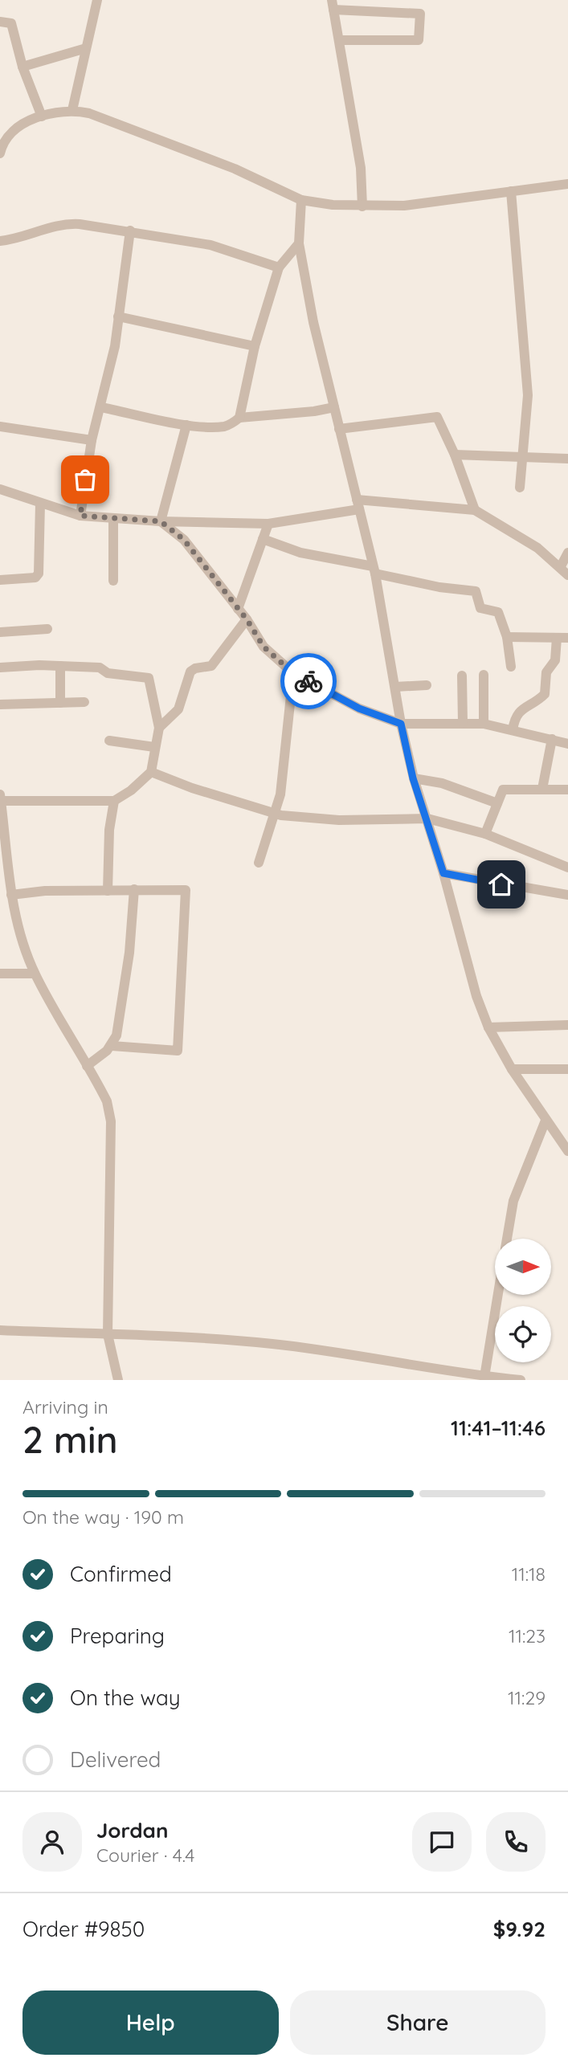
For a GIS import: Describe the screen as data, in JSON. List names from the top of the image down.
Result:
{
  "north": "right",
  "page": {
    "heading": ["2 min", "Arriving in", "11:41–11:46"],
    "panel": [
      "Jordan",
      "Courier · 4.4",
      "Order #9850",
      "$9.92"
    ],
    "bar": "On the way · 190 m",
    "list": [
      ["Confirmed", "11:18"],
      ["Preparing", "11:23"],
      ["On the way", "11:29"],
      "Delivered"
    ],
    "buttons": ["Help", "Share"]
  }
}
